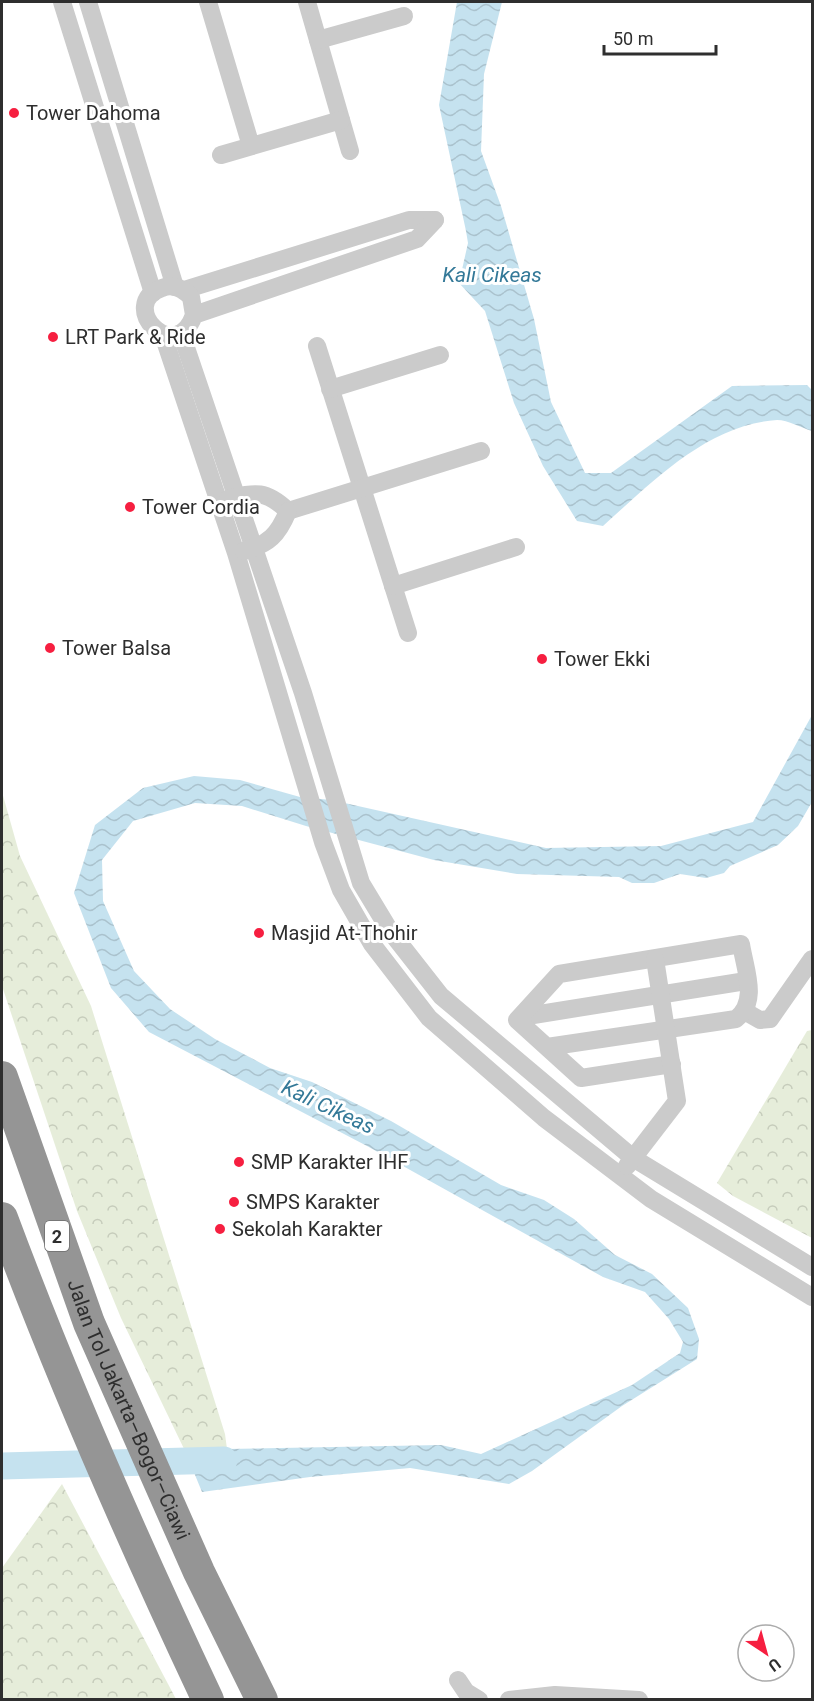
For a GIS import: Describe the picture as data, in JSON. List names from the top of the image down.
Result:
{
  "streets": {
    "highway": ["2", "Jalan Tol Jakarta–Bogor–Ciawi"]
  },
  "water": ["Kali Cikeas"],
  "places": [
    "Tower Dahoma",
    "LRT Park & Ride",
    "Tower Cordia",
    "Tower Balsa",
    "Tower Ekki",
    "Masjid At-Thohir",
    "SMP Karakter IHF",
    "SMPS Karakter",
    "Sekolah Karakter"
  ],
  "scale_bar": "50 m",
  "north": "bottom right"
}
